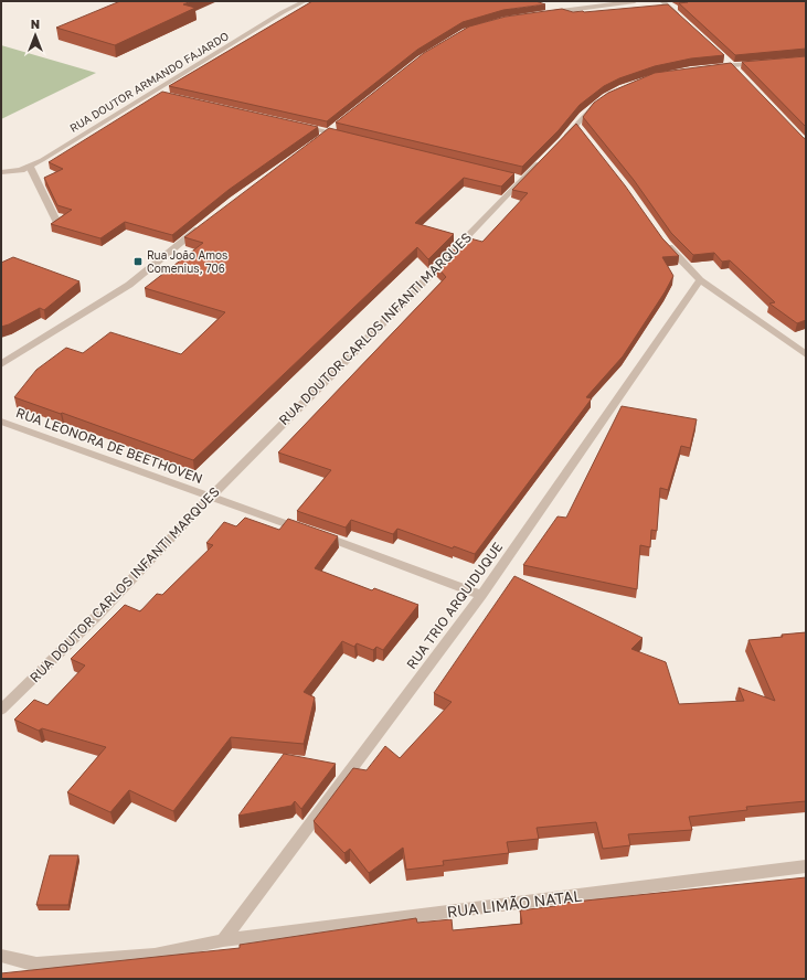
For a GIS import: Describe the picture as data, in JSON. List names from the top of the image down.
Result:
{
  "streets": {
    "street": [
      "RUA DOUTOR ARMANDO FAJARDO",
      "RUA DOUTOR CARLOS INFANTI MARQUES",
      "RUA LEONORA DE BEETHOVEN",
      "RUA TRIO ARQUIDUQUE",
      "RUA LIMÃO NATAL"
    ]
  },
  "crossings": [
    ["RUA DOUTOR CARLOS INFANTI MARQUES", "RUA LEONORA DE BEETHOVEN"],
    ["RUA LEONORA DE BEETHOVEN", "RUA TRIO ARQUIDUQUE"],
    ["RUA TRIO ARQUIDUQUE", "RUA LIMÃO NATAL"]
  ],
  "places": {
    "transit": ["Rua João Amos Comenius, 706"]
  },
  "north": "top"
}
